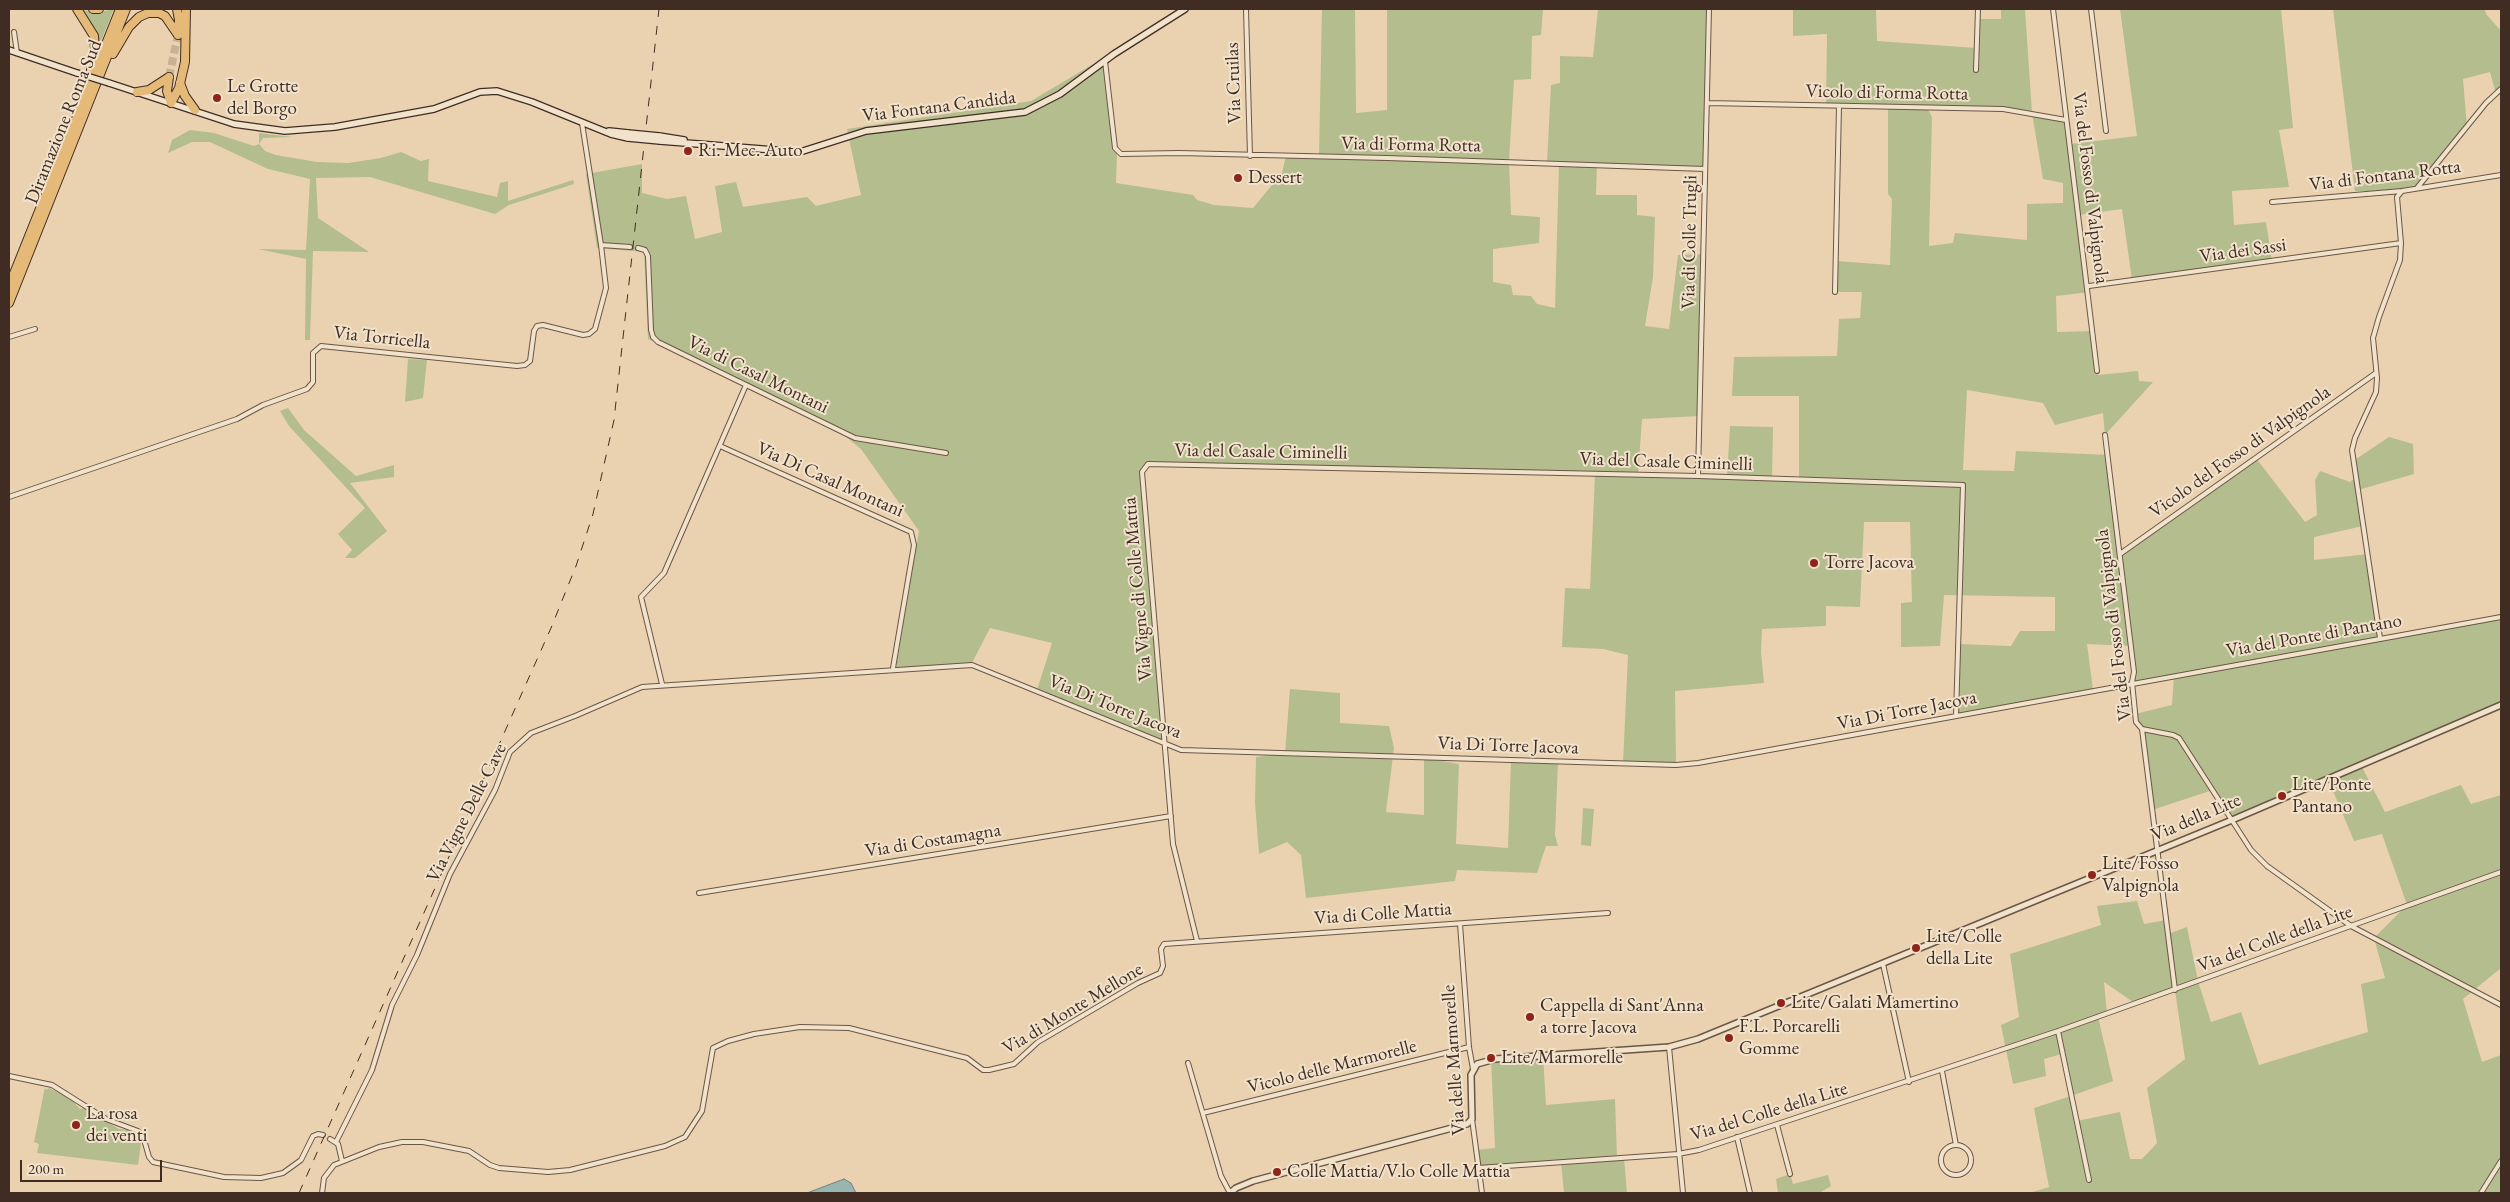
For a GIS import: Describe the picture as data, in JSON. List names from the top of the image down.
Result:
{
  "streets": {
    "highway": ["Diramazione Roma Sud"],
    "main road": ["Via Fontana Candida"],
    "street": [
      "Via Cruilas",
      "Vicolo di Forma Rotta",
      "Via di Forma Rotta",
      "Via di Fontana Rotta",
      "Via del Fosso di Valpignola",
      "Via di Colle Trugli",
      "Via dei Sassi",
      "Via Torricella",
      "Via di Casal Montani",
      "Via del Casale Ciminelli",
      "Vicolo del Fosso di Valpignola",
      "Via Di Casal Montani",
      "Via Vigne di Colle Mattia",
      "Via del Ponte di Pantano",
      "Via Di Torre Jacova",
      "Via Vigne Delle Cave",
      "Via della Lite",
      "Via di Costamagna",
      "Via di Colle Mattia",
      "Via del Colle della Lite",
      "Via di Monte Mellone",
      "Via delle Marmorelle",
      "Vicolo delle Marmorelle"
    ]
  },
  "crossings": [
    ["Via Cruilas", "Via di Forma Rotta"],
    ["Vicolo di Forma Rotta", "Via del Fosso di Valpignola"],
    ["Vicolo di Forma Rotta", "Via di Colle Trugli"],
    ["Via Fontana Candida", "Via di Forma Rotta"],
    ["Via di Forma Rotta", "Via di Colle Trugli"],
    ["Via del Fosso di Valpignola", "Via dei Sassi"],
    ["Via del Fosso di Valpignola", "Vicolo del Fosso di Valpignola"],
    ["Via del Fosso di Valpignola", "Via del Ponte di Pantano"],
    ["Via del Fosso di Valpignola", "Via Di Torre Jacova"],
    ["Via del Fosso di Valpignola", "Via della Lite"],
    ["Via del Fosso di Valpignola", "Via del Colle della Lite"],
    ["Via di Colle Trugli", "Via del Casale Ciminelli"],
    ["Via del Casale Ciminelli", "Via Vigne di Colle Mattia"],
    ["Via del Casale Ciminelli", "Via Di Torre Jacova"],
    ["Via Di Casal Montani", "Via Di Torre Jacova"],
    ["Via Di Casal Montani", "Via Vigne Delle Cave"],
    ["Via Vigne di Colle Mattia", "Via Di Torre Jacova"],
    ["Via Vigne di Colle Mattia", "Via di Costamagna"],
    ["Via Vigne di Colle Mattia", "Via di Colle Mattia"],
    ["Via del Ponte di Pantano", "Via Di Torre Jacova"],
    ["Via Di Torre Jacova", "Via Vigne Delle Cave"],
    ["Via della Lite", "Via delle Marmorelle"],
    ["Via di Colle Mattia", "Via di Monte Mellone"],
    ["Via di Colle Mattia", "Via delle Marmorelle"],
    ["Via del Colle della Lite", "Via delle Marmorelle"],
    ["Via delle Marmorelle", "Vicolo delle Marmorelle"]
  ],
  "places": [
    "Le Grotte del Borgo",
    "Ri. Mec. Auto",
    "Dessert",
    "Torre Jacova",
    "Lite/Ponte Pantano",
    "Lite/Fosso Valpignola",
    "Lite/Colle della Lite",
    "Lite/Galati Mamertino",
    "Cappella di Sant'Anna a torre Jacova",
    "F.L. Porcarelli Gomme",
    "Lite/Marmorelle",
    "La rosa dei venti",
    "Colle Mattia/V.lo Colle Mattia"
  ],
  "scale_bar": "200 m"
}
